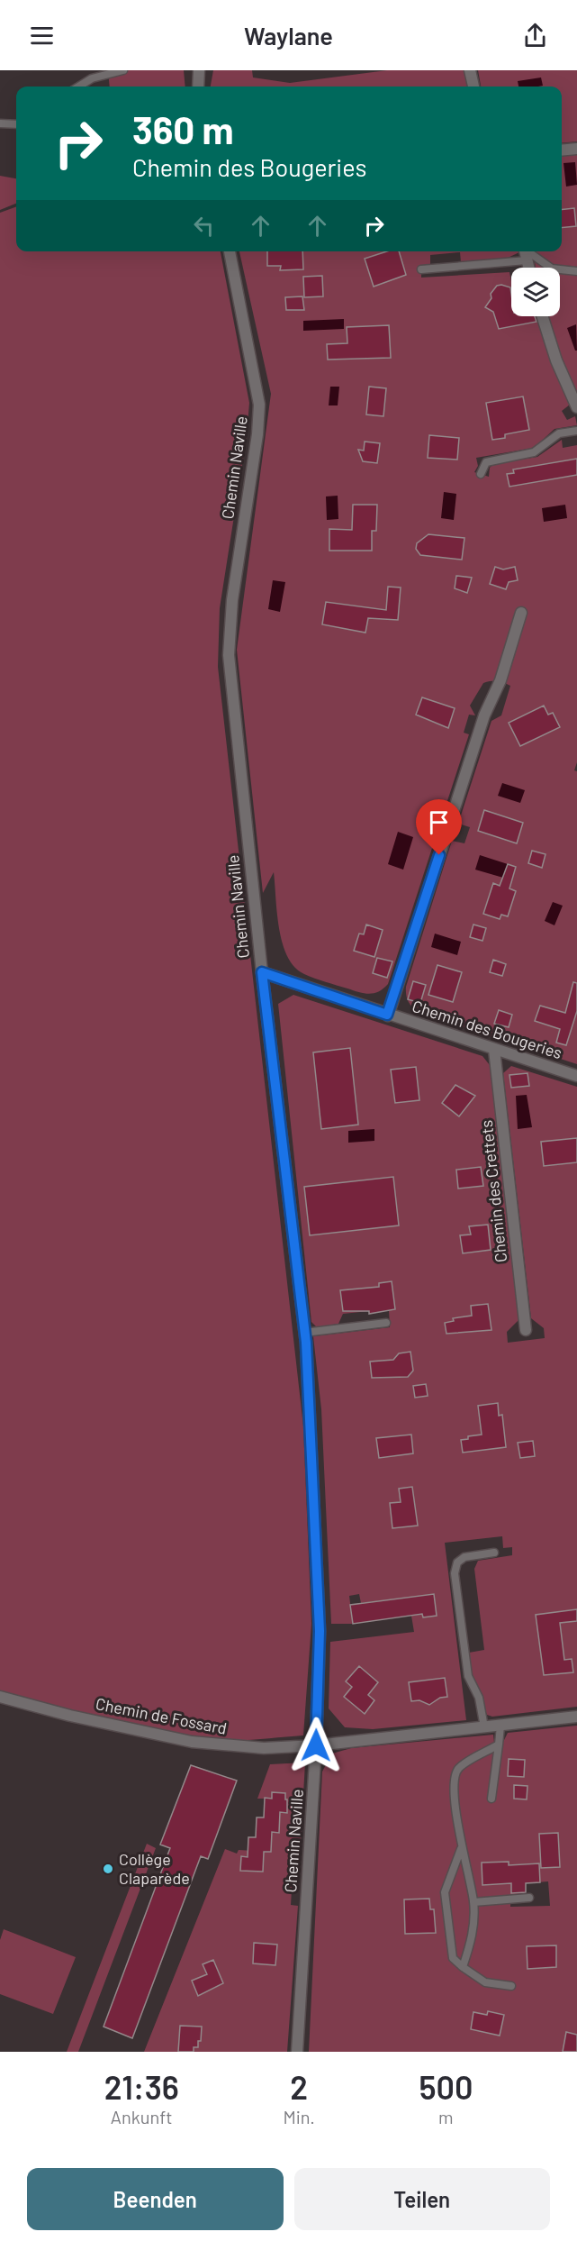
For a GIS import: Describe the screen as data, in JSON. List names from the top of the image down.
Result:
{
  "streets": {
    "street": [
      "Chemin Naville",
      "Chemin des Bougeries",
      "Chemin des Crettets",
      "Chemin de Fossard"
    ]
  },
  "crossings": [
    ["Chemin Naville", "Chemin des Bougeries"],
    ["Chemin Naville", "Chemin de Fossard"],
    ["Chemin des Bougeries", "Chemin des Crettets"]
  ],
  "places": ["Collège Claparède"],
  "page": {
    "header": "Waylane",
    "turn": ["360 m", "Chemin des Bougeries"],
    "eta": [
      "21:36",
      "Ankunft",
      "2",
      "Min.",
      "500",
      "m"
    ],
    "buttons": ["Beenden", "Teilen"]
  }
}
